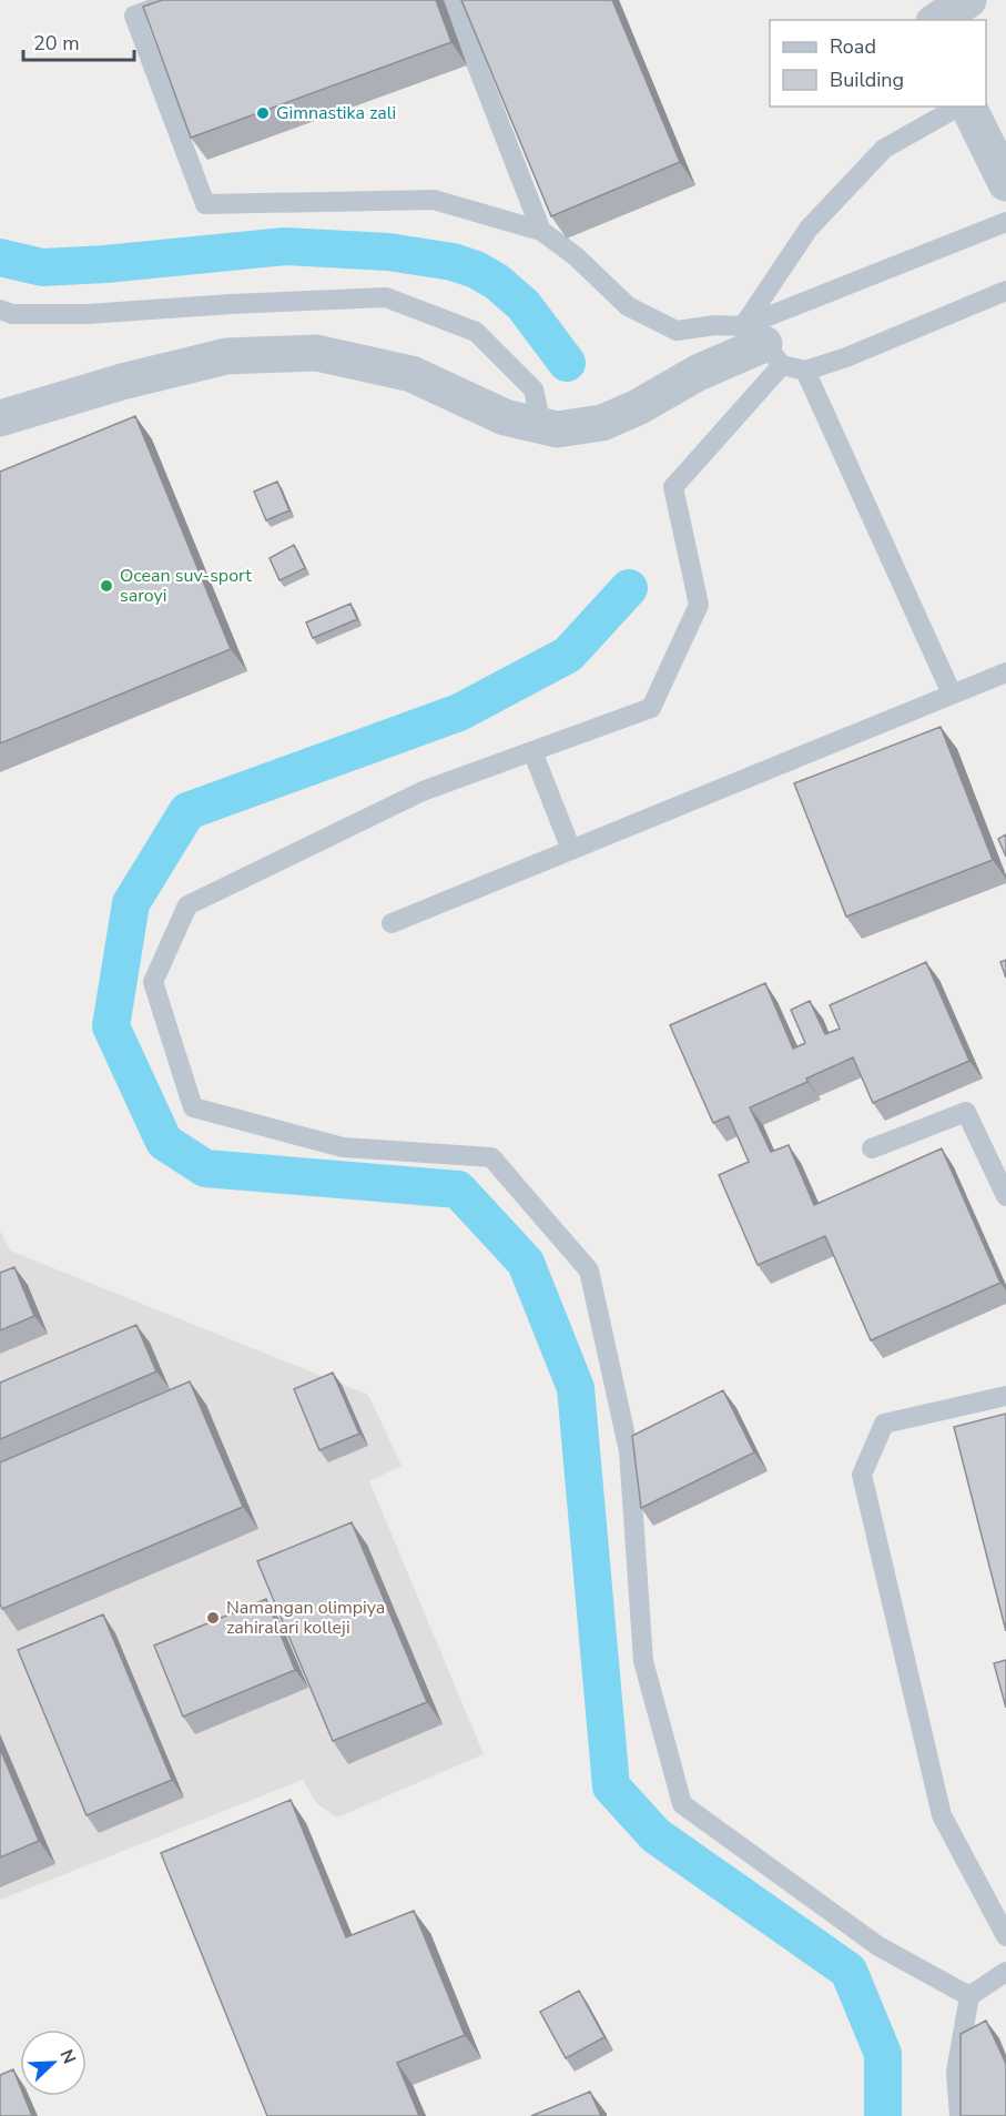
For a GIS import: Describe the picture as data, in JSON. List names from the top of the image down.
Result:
{
  "places": ["Gimnastika zali", "Ocean suv-sport saroyi", "Namangan olimpiya zahiralari kolleji"],
  "legend": ["Road", "Building"],
  "scale_bar": "20 m",
  "north": "top right"
}
